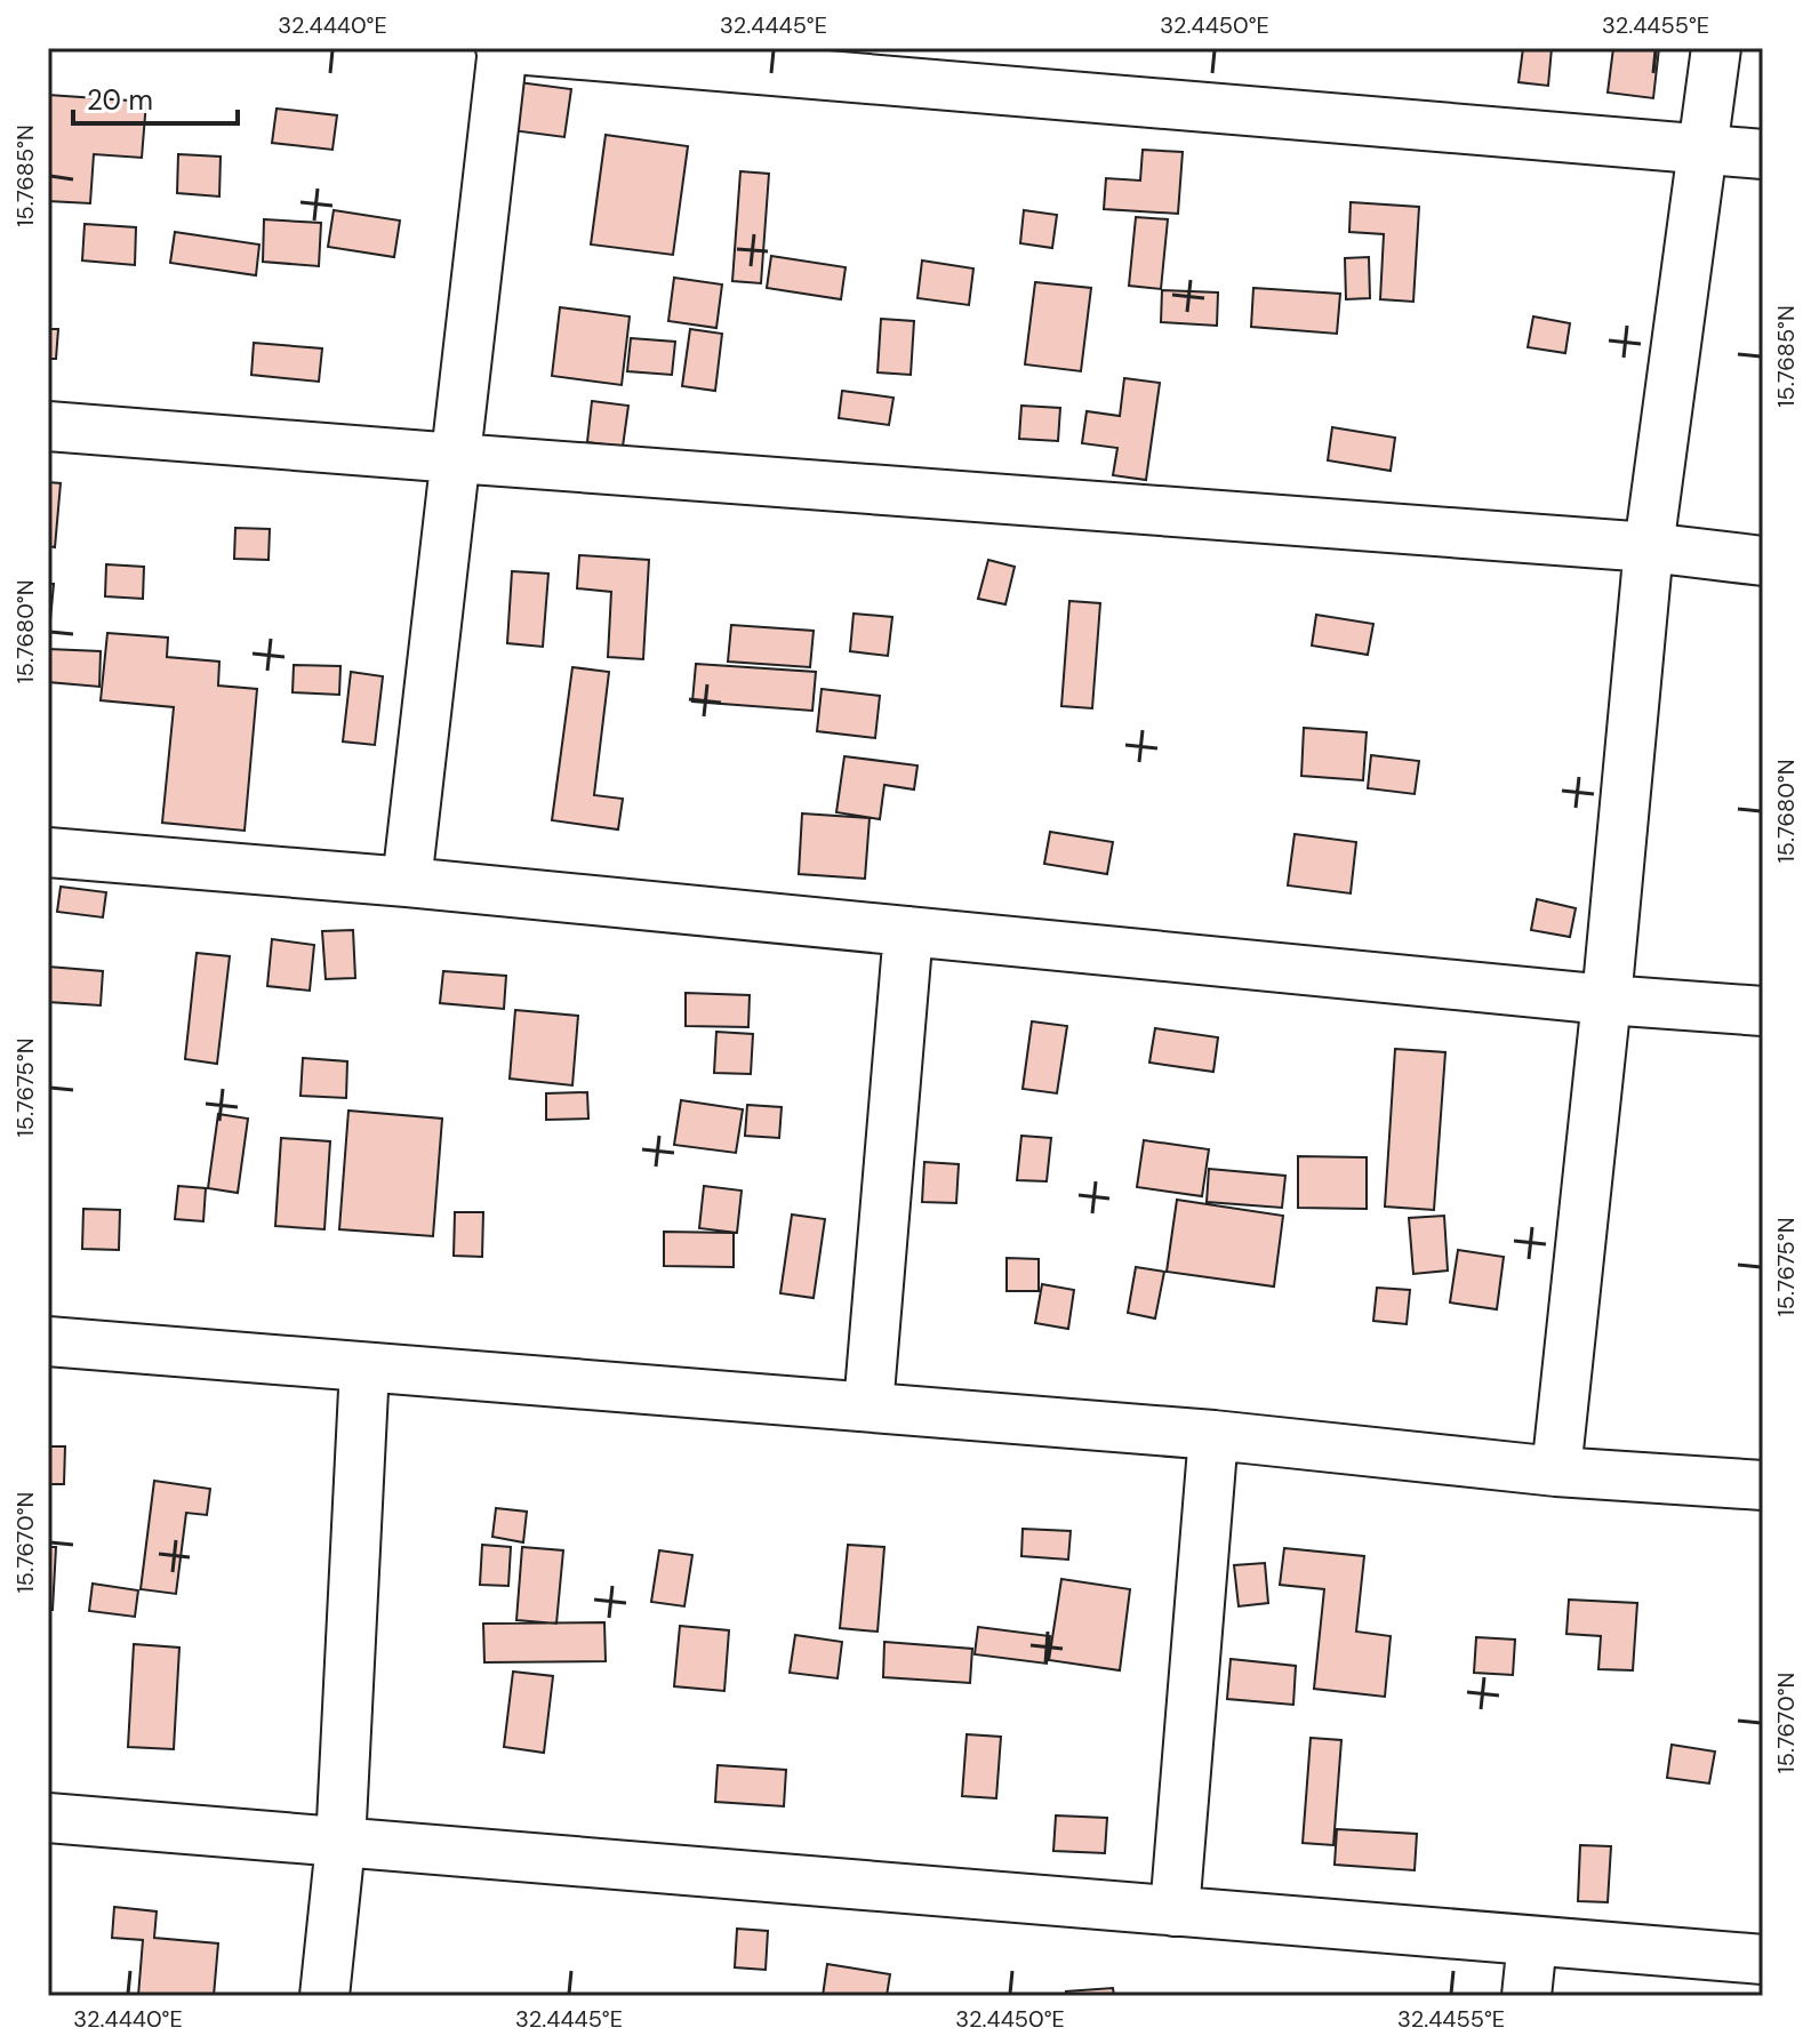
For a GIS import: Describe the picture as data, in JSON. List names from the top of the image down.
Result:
{
  "scale_bar": "20 m",
  "coordinates": [
    "32.4440°E",
    "32.4445°E",
    "32.4450°E",
    "32.4455°E",
    "15.7685°N",
    "15.7680°N",
    "15.7675°N",
    "15.7670°N"
  ]
}
